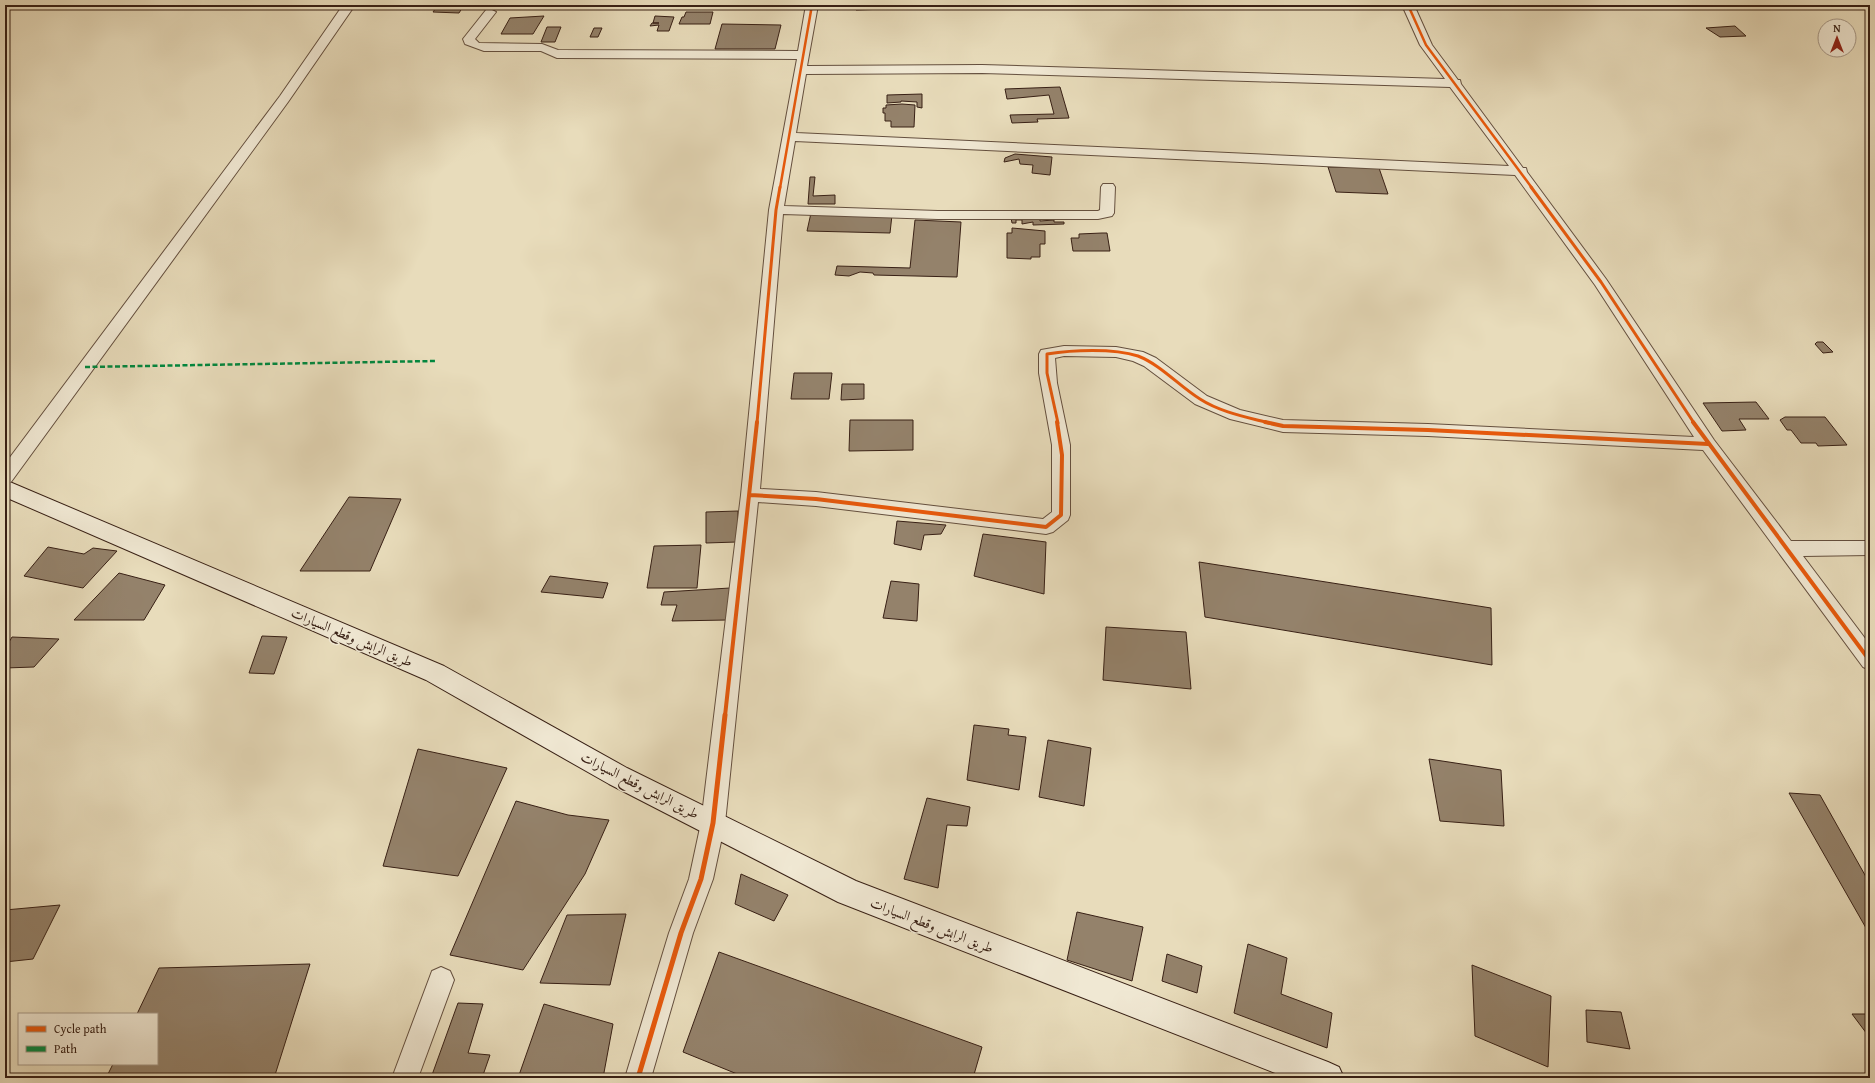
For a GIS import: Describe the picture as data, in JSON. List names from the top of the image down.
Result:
{
  "streets": {
    "main road": ["طريق الرابش وقطع السيارات"]
  },
  "legend": ["Cycle path", "Path"],
  "north": "top"
}
